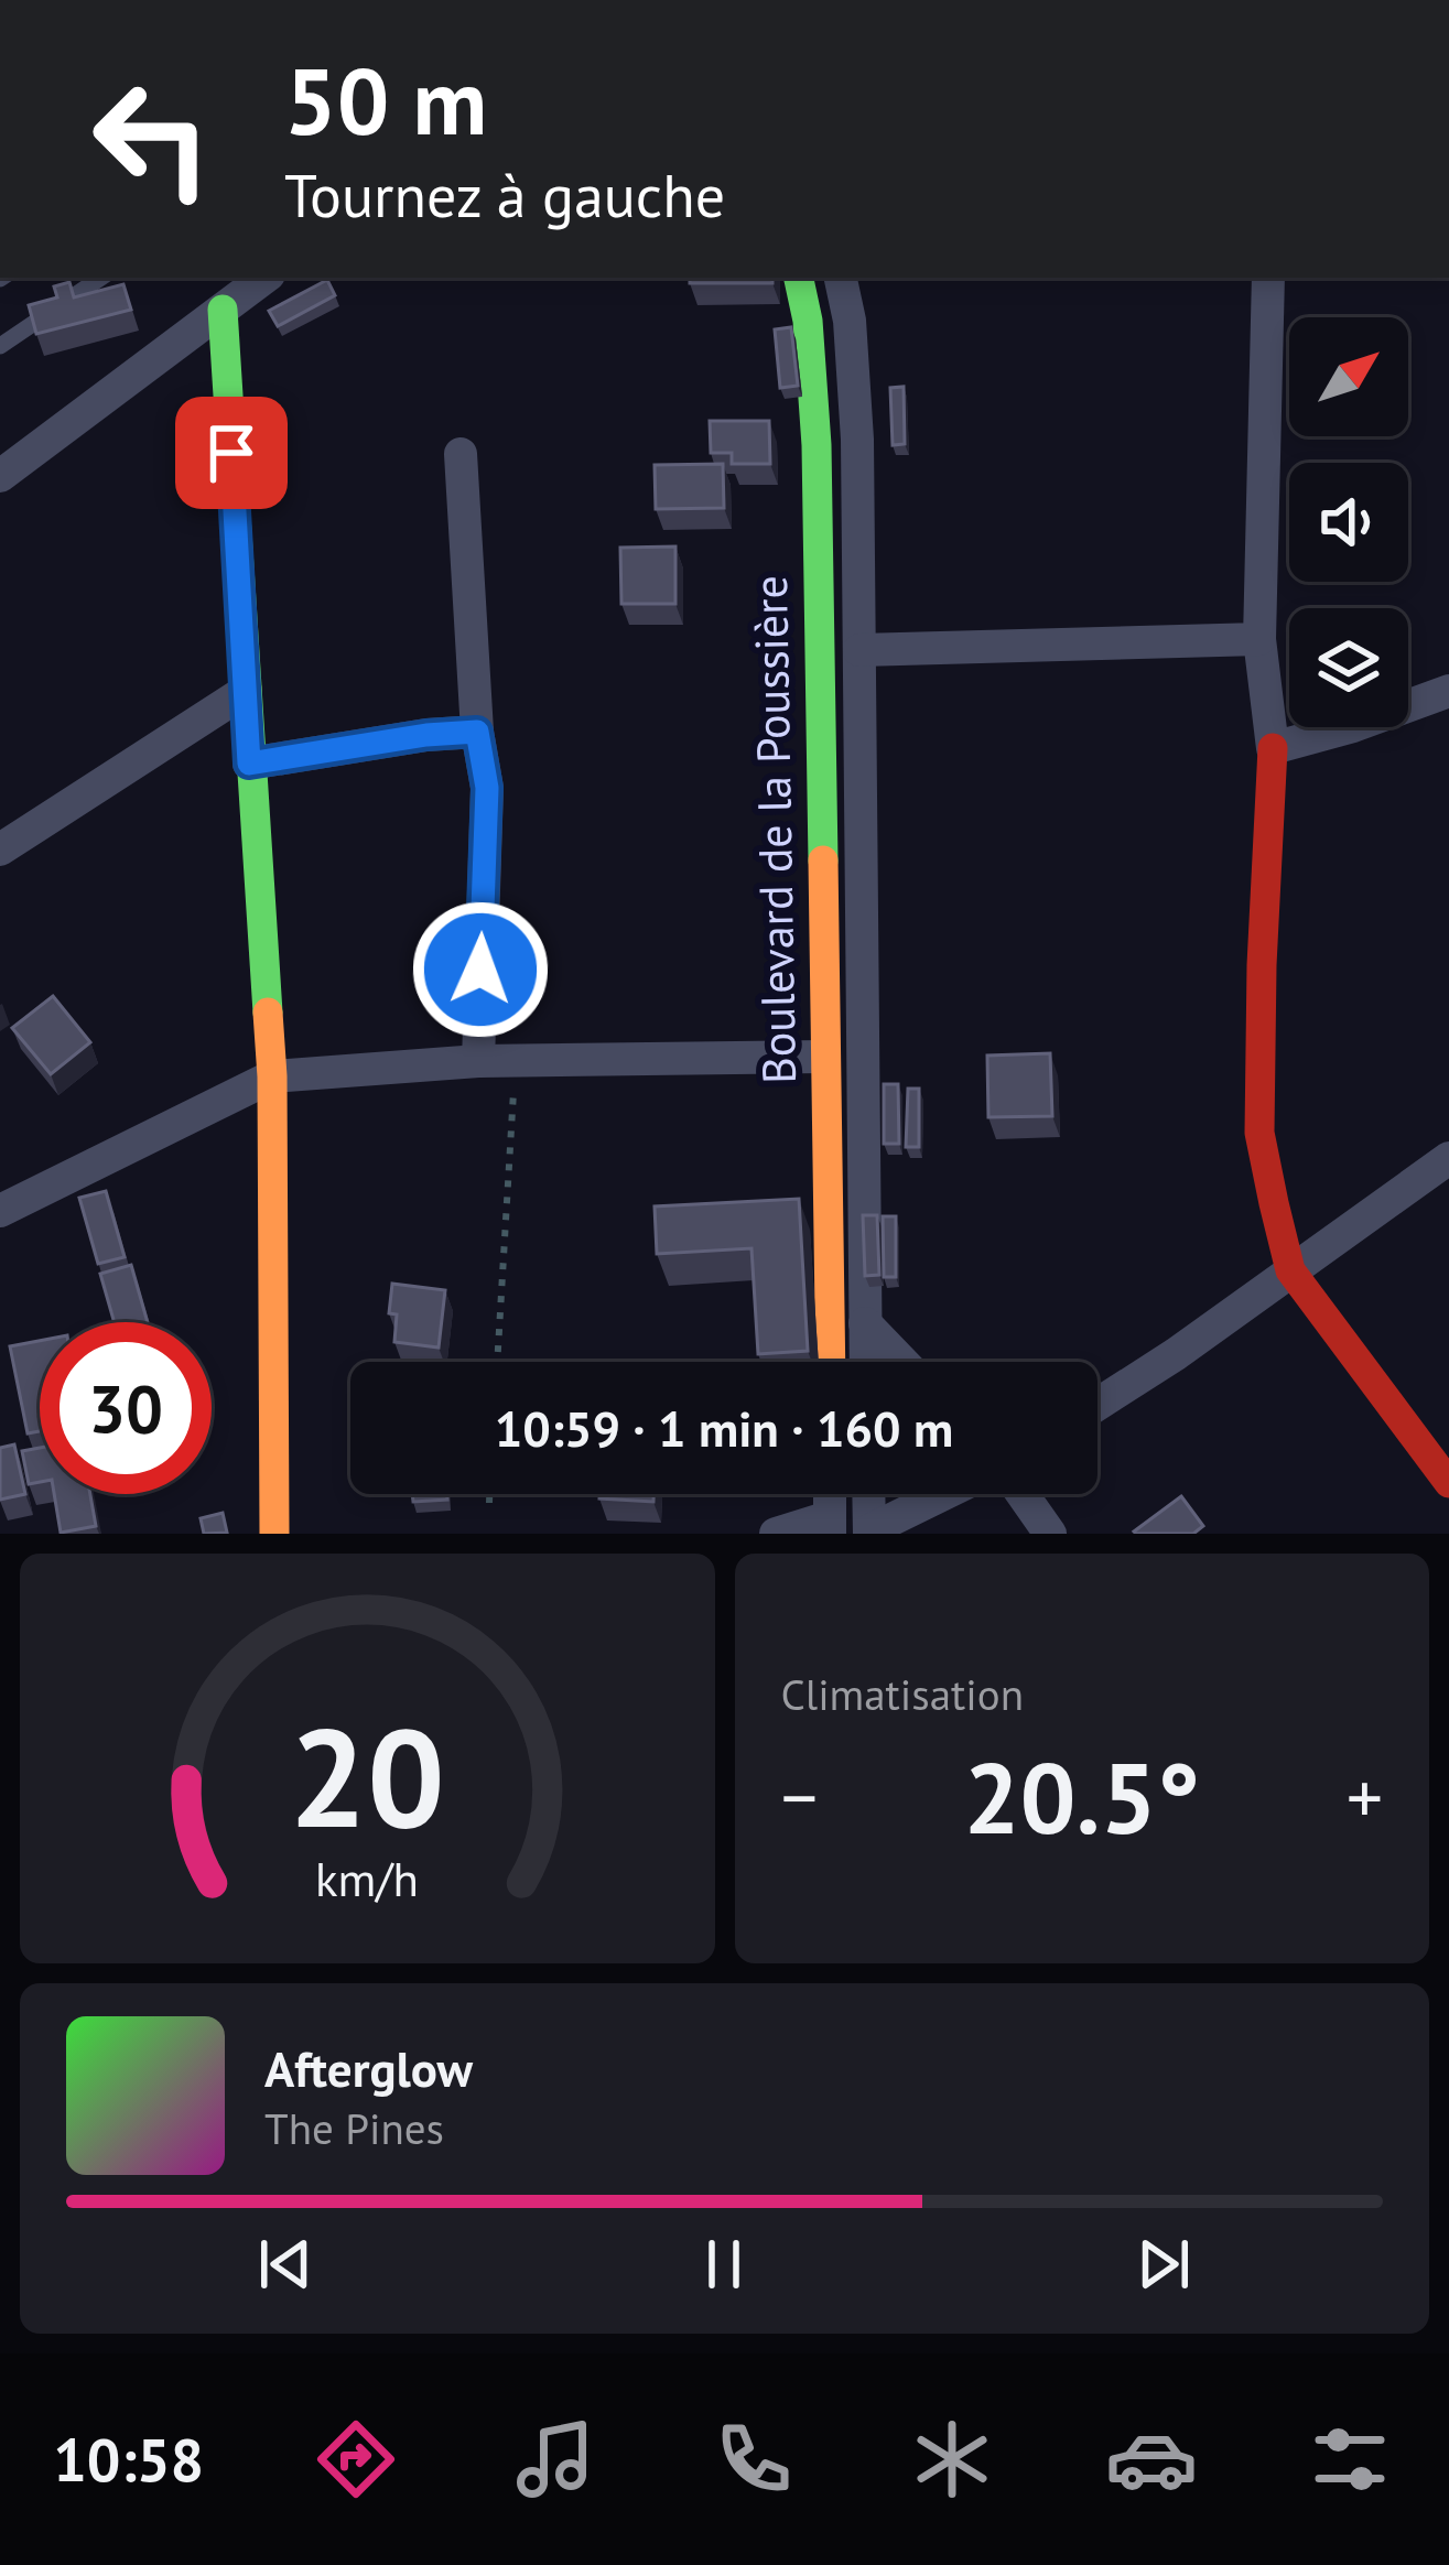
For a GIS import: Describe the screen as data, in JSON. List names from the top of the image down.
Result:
{
  "streets": {
    "street": ["Boulevard de la Poussière"]
  },
  "north": "top right",
  "page": {
    "turn": ["50 m", "Tournez à gauche"],
    "limit": "30",
    "trip": "10:59 · 1 min · 160 m",
    "tile": "Climatisation",
    "heat": ["−", "20.5°", "+"],
    "song": ["Afterglow", "The Pines"],
    "tabs": "10:58",
    "gauge": ["20", "km/h"]
  }
}
